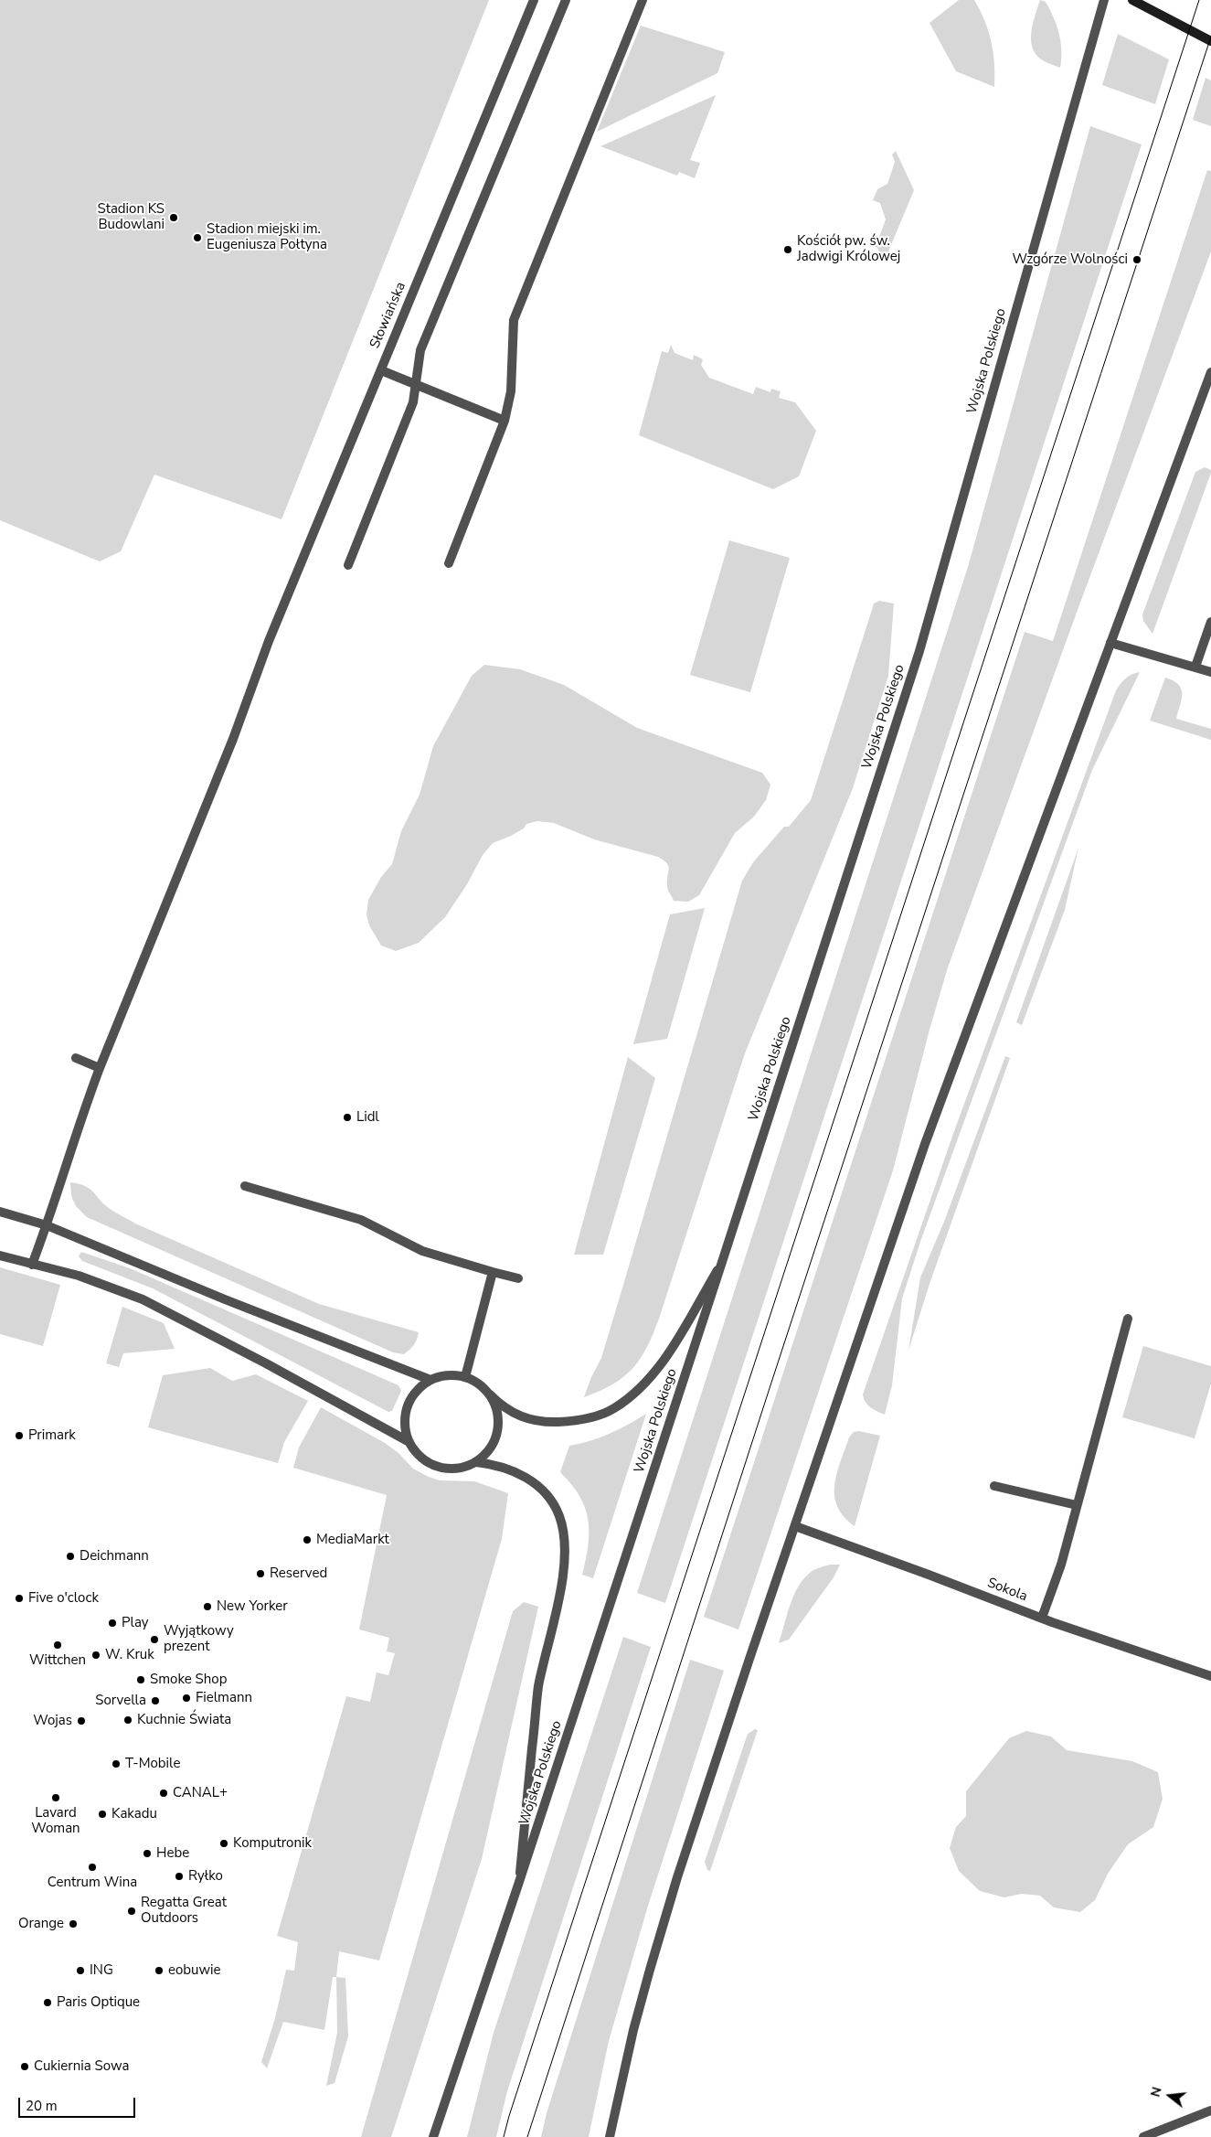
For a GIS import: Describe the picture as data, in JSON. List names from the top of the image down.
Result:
{
  "streets": {
    "street": ["Słowiańska", "Wojska Polskiego", "Sokola"]
  },
  "places": [
    "Stadion KS Budowlani",
    "Stadion miejski im. Eugeniusza Połtyna",
    "Kościół pw. św. Jadwigi Królowej",
    "Wzgórze Wolności",
    "Lidl",
    "Primark",
    "MediaMarkt",
    "Deichmann",
    "Reserved",
    "Five o'clock",
    "New Yorker",
    "Play",
    "Wyjątkowy prezent",
    "Wittchen",
    "W. Kruk",
    "Smoke Shop",
    "Fielmann",
    "Sorvella",
    "Kuchnie Świata",
    "Wojas",
    "T-Mobile",
    "CANAL+",
    "Lavard Woman",
    "Kakadu",
    "Komputronik",
    "Hebe",
    "Centrum Wina",
    "Ryłko",
    "Regatta Great Outdoors",
    "Orange",
    "ING",
    "eobuwie",
    "Paris Optique",
    "Cukiernia Sowa"
  ],
  "scale_bar": "20 m",
  "north": "left"
}
